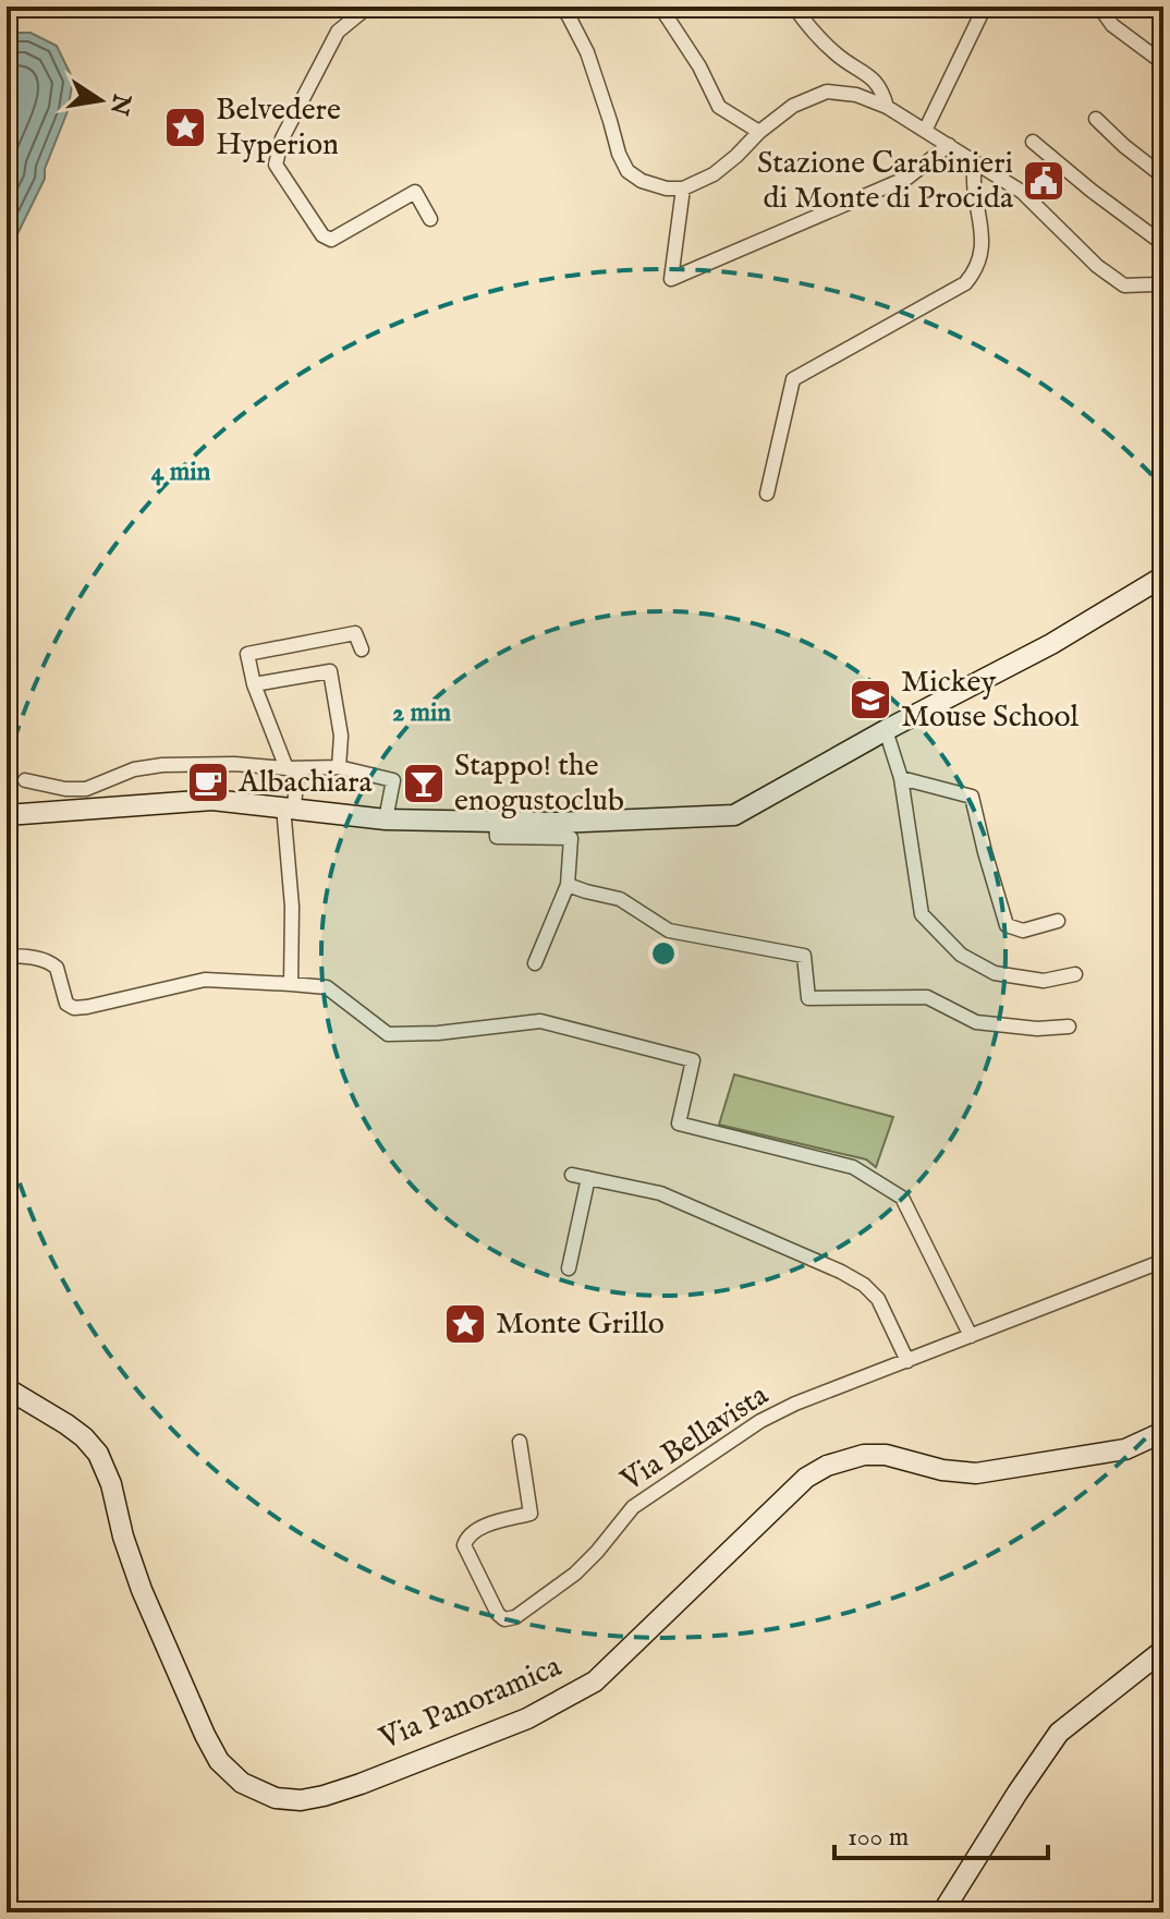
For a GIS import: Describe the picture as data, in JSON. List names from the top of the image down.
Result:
{
  "streets": {
    "street": ["Via Bellavista", "Via Panoramica"]
  },
  "places": {
    "place": ["Belvedere Hyperion", "Monte Grillo"],
    "public building": ["Stazione Carabinieri di Monte di Procida"],
    "school or university": ["Mickey Mouse School"],
    "cafe": ["Albachiara"],
    "bar": ["Stappo! the enogustoclub"]
  },
  "scale_bar": "100 m",
  "north": "right",
  "rings": ["4 min", "2 min"]
}
